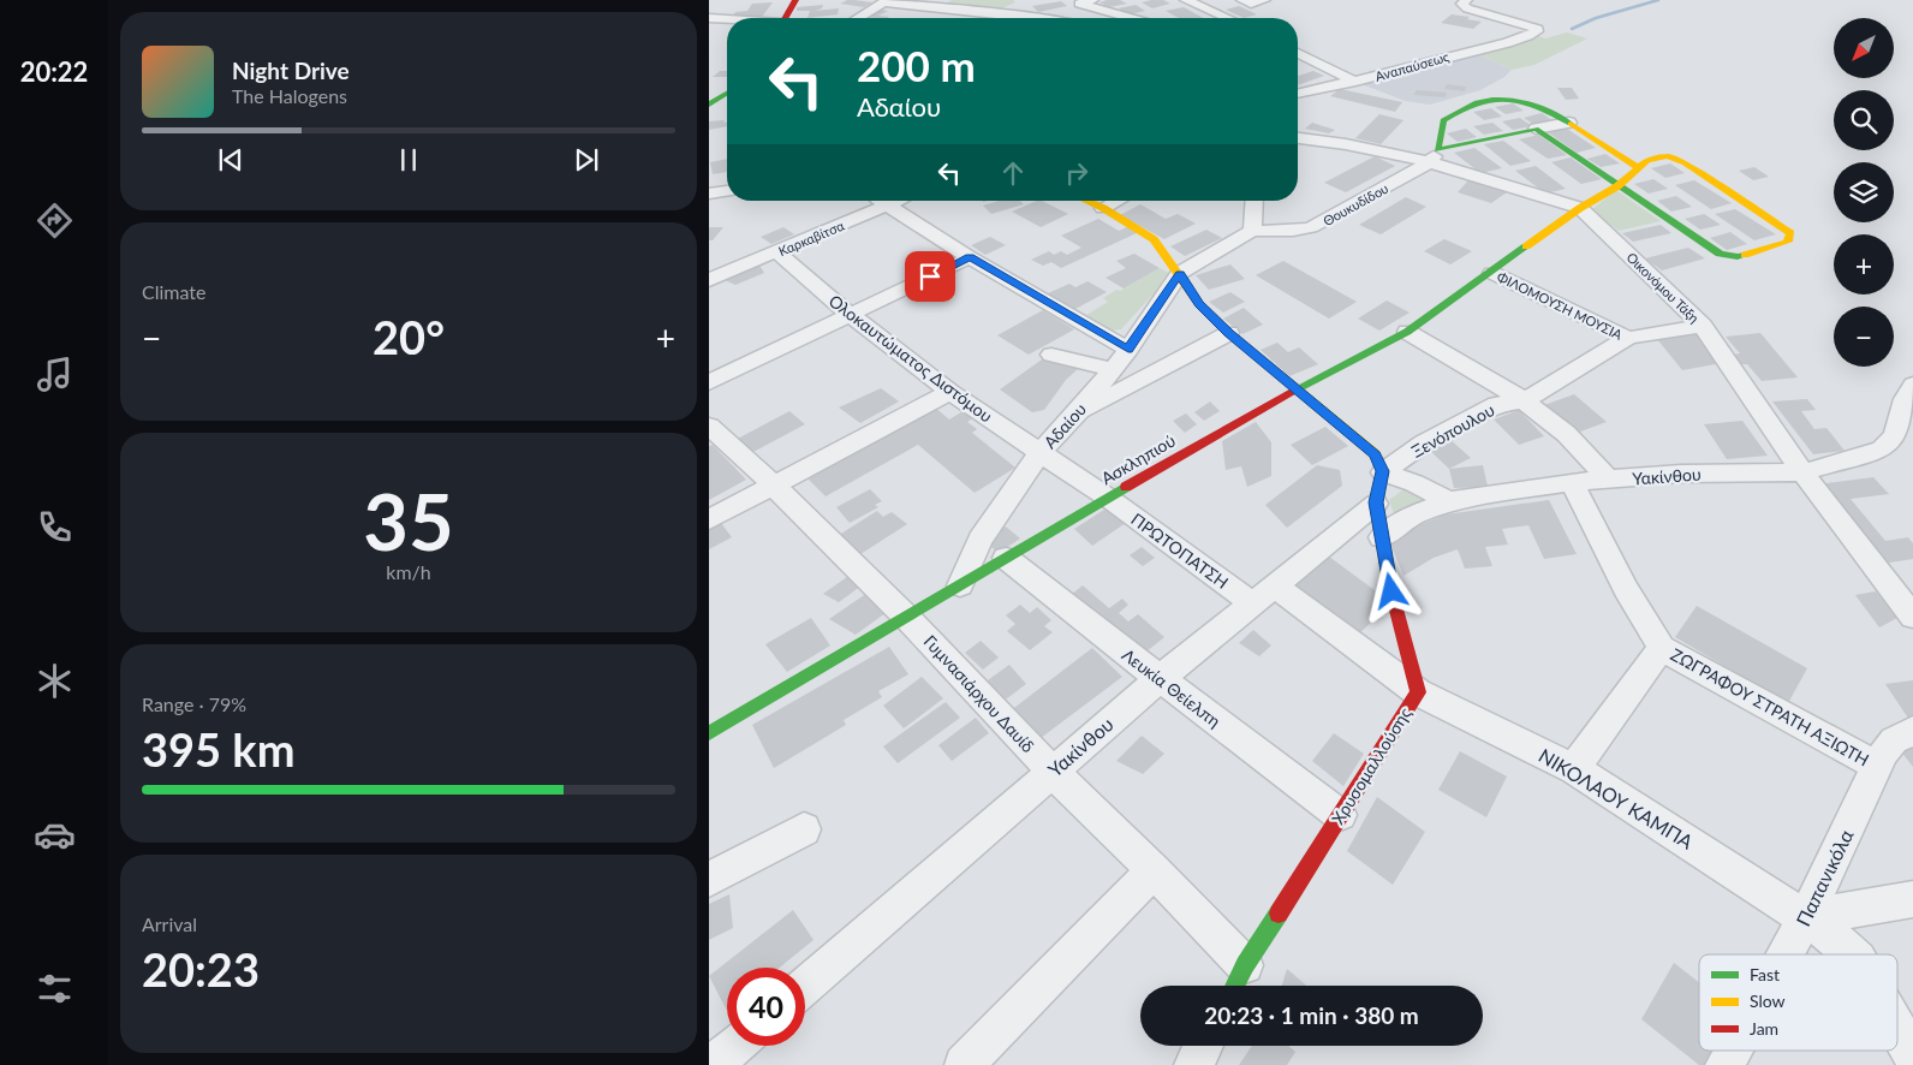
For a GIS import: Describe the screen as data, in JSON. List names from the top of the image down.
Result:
{
  "streets": {
    "street": [
      "Αναπαύσεως",
      "Θουκυδίδου",
      "Καρκαβίτσα",
      "Οικονόμου Τάξη",
      "ΦΙΛΟΜΟΥΣΗ ΜΟΥΣΙΑ",
      "Ολοκαυτώματος Διστόμου",
      "Αδαίου",
      "Ξενόπουλου",
      "Ασκληπιού",
      "Υακίνθου",
      "ΠΡΩΤΟΠΑΤΣΗ",
      "Λευκία Θείελπη",
      "Γυμνασιάρχου Δαυίδ",
      "ΖΩΓΡΑΦΟΥ ΣΤΡΑΤΗ ΑΞΙΩΤΗ",
      "Χρυσομαλλούσης",
      "ΝΙΚΟΛΑΟΥ ΚΑΜΠΑ",
      "Παπανικόλα"
    ]
  },
  "crossings": [
    ["Θουκυδίδου", "Οικονόμου Τάξη"],
    ["Καρκαβίτσα", "Ολοκαυτώματος Διστόμου"],
    ["Οικονόμου Τάξη", "Ασκληπιού"],
    ["Οικονόμου Τάξη", "Υακίνθου"],
    ["ΦΙΛΟΜΟΥΣΗ ΜΟΥΣΙΑ", "Ασκληπιού"],
    ["Ολοκαυτώματος Διστόμου", "Αδαίου"],
    ["Ολοκαυτώματος Διστόμου", "Ασκληπιού"],
    ["Ολοκαυτώματος Διστόμου", "ΠΡΩΤΟΠΑΤΣΗ"],
    ["Αδαίου", "Ασκληπιού"],
    ["Ξενόπουλου", "Χρυσομαλλούσης"],
    ["Ασκληπιού", "ΠΡΩΤΟΠΑΤΣΗ"],
    ["Ασκληπιού", "Λευκία Θείελπη"],
    ["Ασκληπιού", "Γυμνασιάρχου Δαυίδ"],
    ["Υακίνθου", "ΠΡΩΤΟΠΑΤΣΗ"],
    ["Υακίνθου", "Λευκία Θείελπη"],
    ["Υακίνθου", "Γυμνασιάρχου Δαυίδ"],
    ["Υακίνθου", "ΖΩΓΡΑΦΟΥ ΣΤΡΑΤΗ ΑΞΙΩΤΗ"],
    ["Υακίνθου", "Χρυσομαλλούσης"],
    ["ΠΡΩΤΟΠΑΤΣΗ", "Χρυσομαλλούσης"],
    ["ΠΡΩΤΟΠΑΤΣΗ", "ΝΙΚΟΛΑΟΥ ΚΑΜΠΑ"],
    ["Λευκία Θείελπη", "Χρυσομαλλούσης"],
    ["Γυμνασιάρχου Δαυίδ", "Χρυσομαλλούσης"],
    ["ΖΩΓΡΑΦΟΥ ΣΤΡΑΤΗ ΑΞΙΩΤΗ", "ΝΙΚΟΛΑΟΥ ΚΑΜΠΑ"],
    ["ΖΩΓΡΑΦΟΥ ΣΤΡΑΤΗ ΑΞΙΩΤΗ", "Παπανικόλα"],
    ["Χρυσομαλλούσης", "ΝΙΚΟΛΑΟΥ ΚΑΜΠΑ"],
    ["ΝΙΚΟΛΑΟΥ ΚΑΜΠΑ", "Παπανικόλα"]
  ],
  "legend": ["Fast", "Slow", "Jam"],
  "north": "bottom left",
  "page": {
    "tabs": "20:22",
    "map_buttons": ["+", "−"],
    "turn": ["200 m", "Αδαίου"],
    "song": ["Night Drive", "The Halogens"],
    "tile": [
      "Climate",
      ["35", "km/h"],
      ["Range · 79%", "395 km"],
      ["Arrival", "20:23"]
    ],
    "heat": ["−", "20°", "+"],
    "limit": "40",
    "trip": "20:23 · 1 min · 380 m"
  }
}
